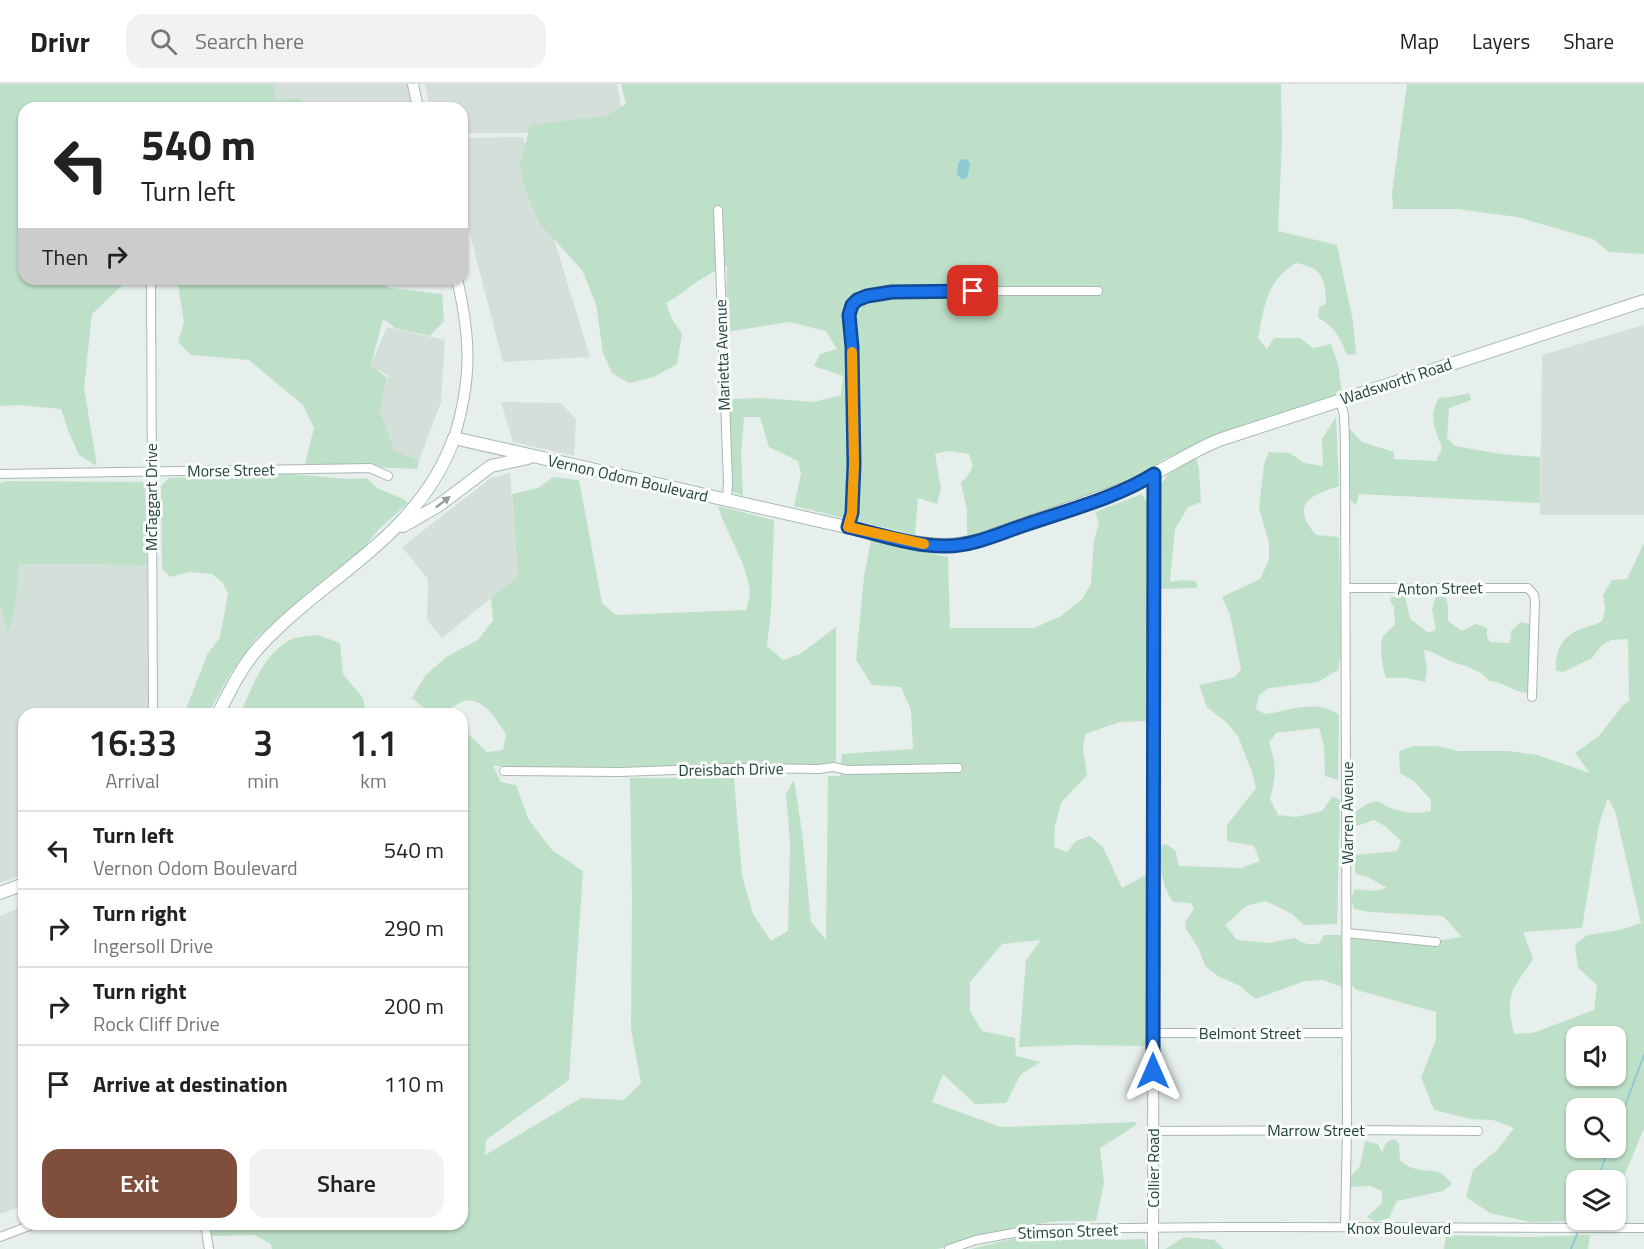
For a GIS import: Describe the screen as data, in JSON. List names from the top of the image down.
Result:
{
  "streets": {
    "main road": ["Wadsworth Road", "Vernon Odom Boulevard"],
    "street": [
      "Marietta Avenue",
      "Morse Street",
      "McTaggart Drive",
      "Anton Street",
      "Dreisbach Drive",
      "Warren Avenue",
      "Belmont Street",
      "Marrow Street",
      "Collier Road",
      "Knox Boulevard",
      "Stimson Street"
    ]
  },
  "crossings": [
    ["Marietta Avenue", "Vernon Odom Boulevard"],
    ["Wadsworth Road", "Vernon Odom Boulevard"],
    ["Wadsworth Road", "Warren Avenue"],
    ["Wadsworth Road", "Collier Road"],
    ["Morse Street", "McTaggart Drive"],
    ["Vernon Odom Boulevard", "Collier Road"],
    ["Anton Street", "Warren Avenue"],
    ["Warren Avenue", "Belmont Street"],
    ["Warren Avenue", "Marrow Street"],
    ["Warren Avenue", "Knox Boulevard"],
    ["Belmont Street", "Collier Road"],
    ["Marrow Street", "Collier Road"],
    ["Collier Road", "Knox Boulevard"],
    ["Collier Road", "Stimson Street"],
    ["Knox Boulevard", "Stimson Street"]
  ],
  "page": {
    "header": "Drivr",
    "search": "Search here",
    "nav": ["Map", "Layers", "Share"],
    "turn": ["540 m", "Turn left"],
    "then": "Then",
    "eta": [
      "16:33",
      "Arrival",
      "3",
      "min",
      "1.1",
      "km"
    ],
    "list": [
      {
        "name": "Turn left",
        "note": "Vernon Odom Boulevard",
        "value": "540 m"
      },
      {
        "name": "Turn right",
        "note": "Ingersoll Drive",
        "value": "290 m"
      },
      {
        "name": "Turn right",
        "note": "Rock Cliff Drive",
        "value": "200 m"
      },
      {
        "name": "Arrive at destination",
        "value": "110 m"
      }
    ],
    "buttons": ["Exit", "Share"]
  }
}
